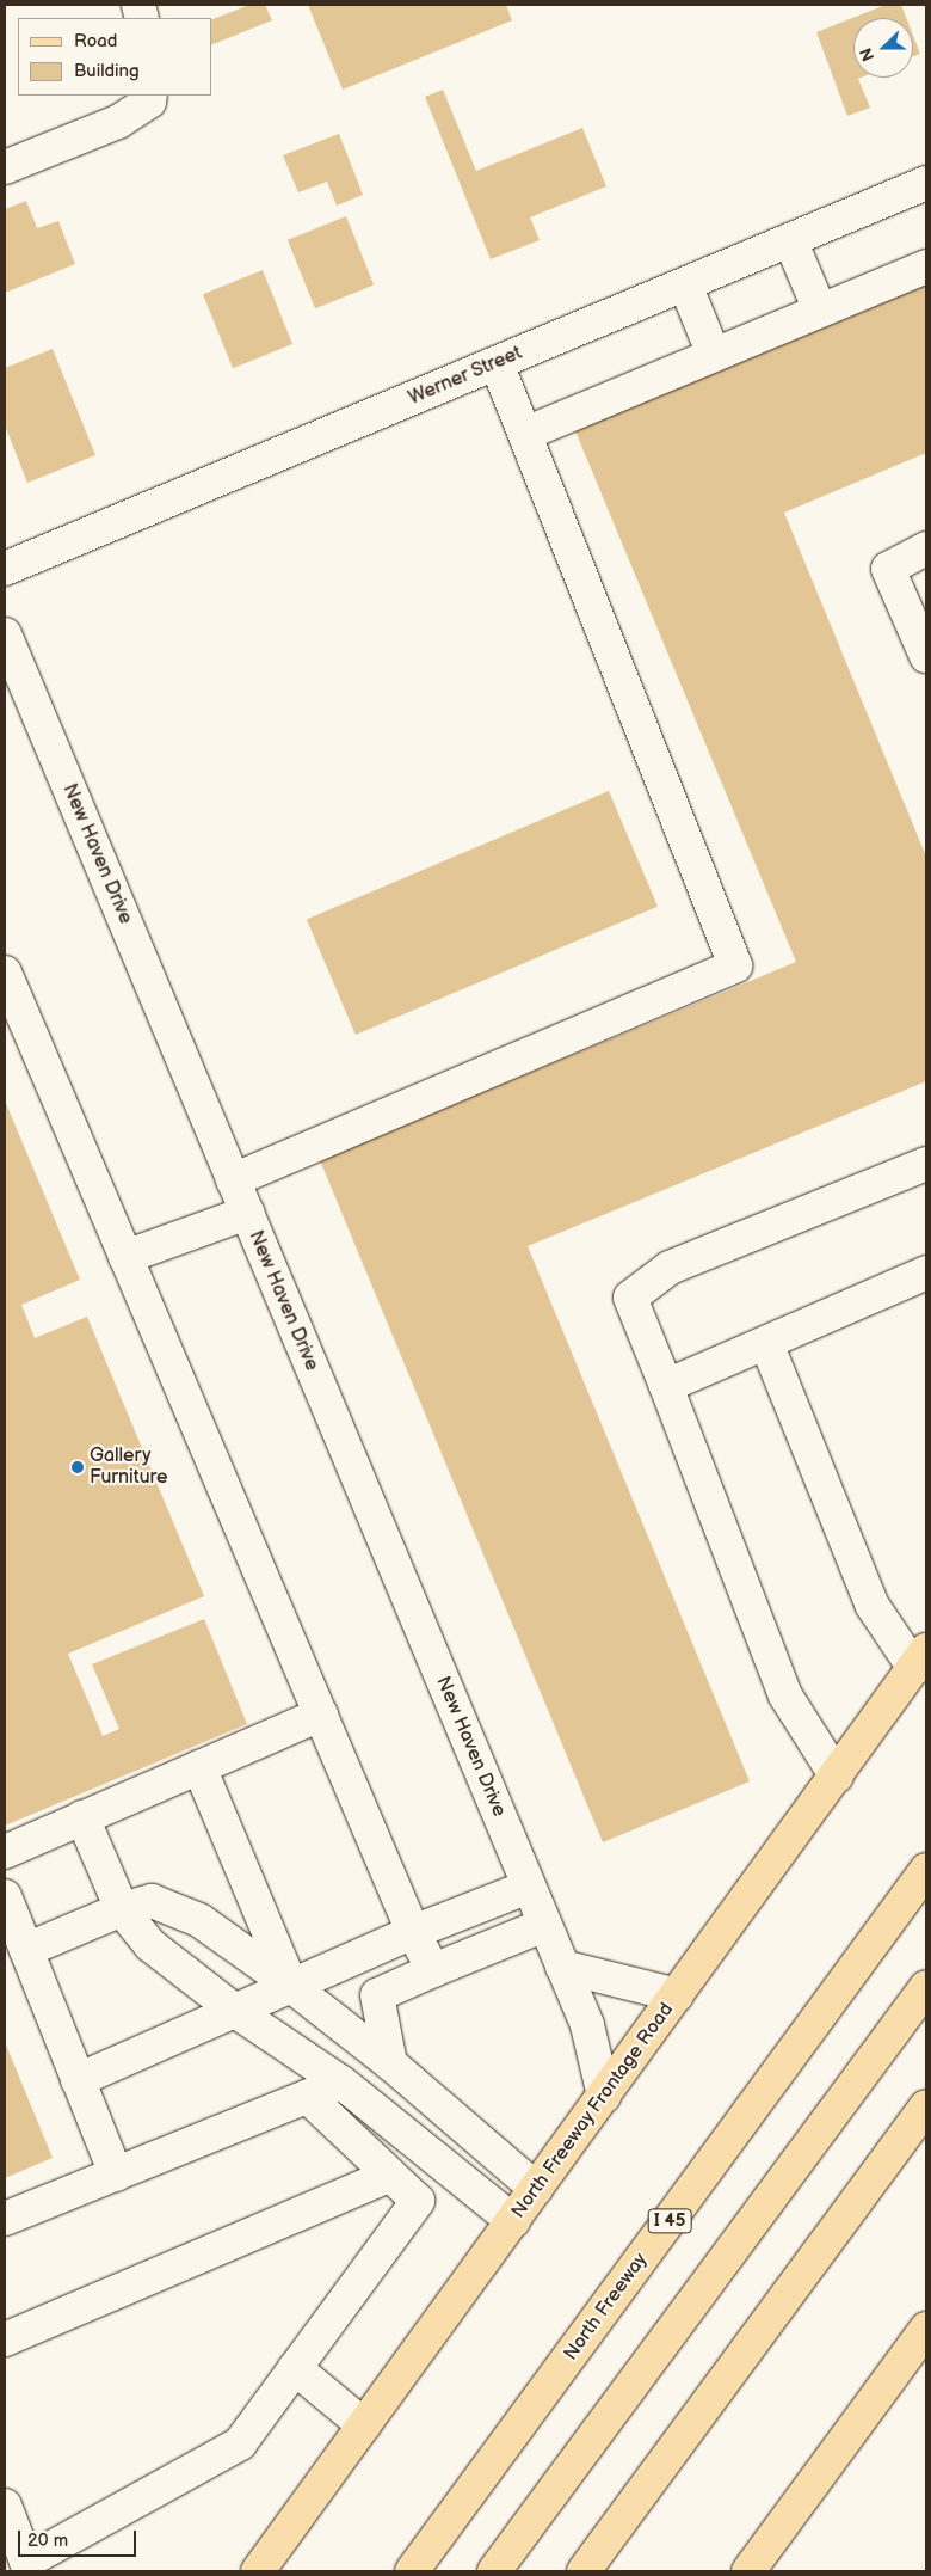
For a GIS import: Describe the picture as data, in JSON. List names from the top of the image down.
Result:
{
  "streets": {
    "main road": ["North Freeway Frontage Road", "I 45", "North Freeway"],
    "street": ["Werner Street", "New Haven Drive"]
  },
  "crossings": [
    ["New Haven Drive", "North Freeway Frontage Road"]
  ],
  "places": ["Gallery Furniture"],
  "legend": ["Road", "Building"],
  "scale_bar": "20 m",
  "north": "left"
}
